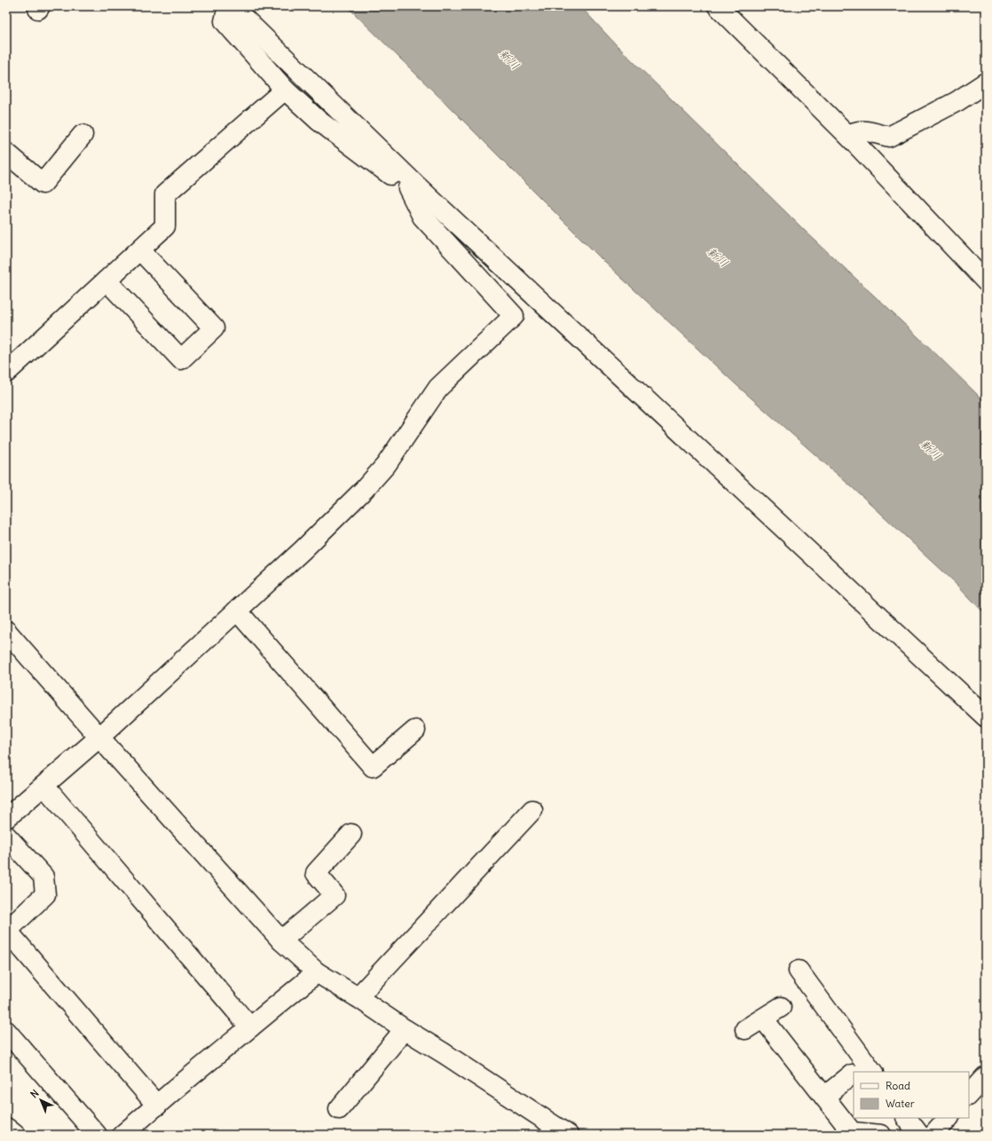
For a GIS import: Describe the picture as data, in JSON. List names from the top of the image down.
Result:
{
  "water": ["新川"],
  "legend": ["Road", "Water"],
  "north": "top left"
}
